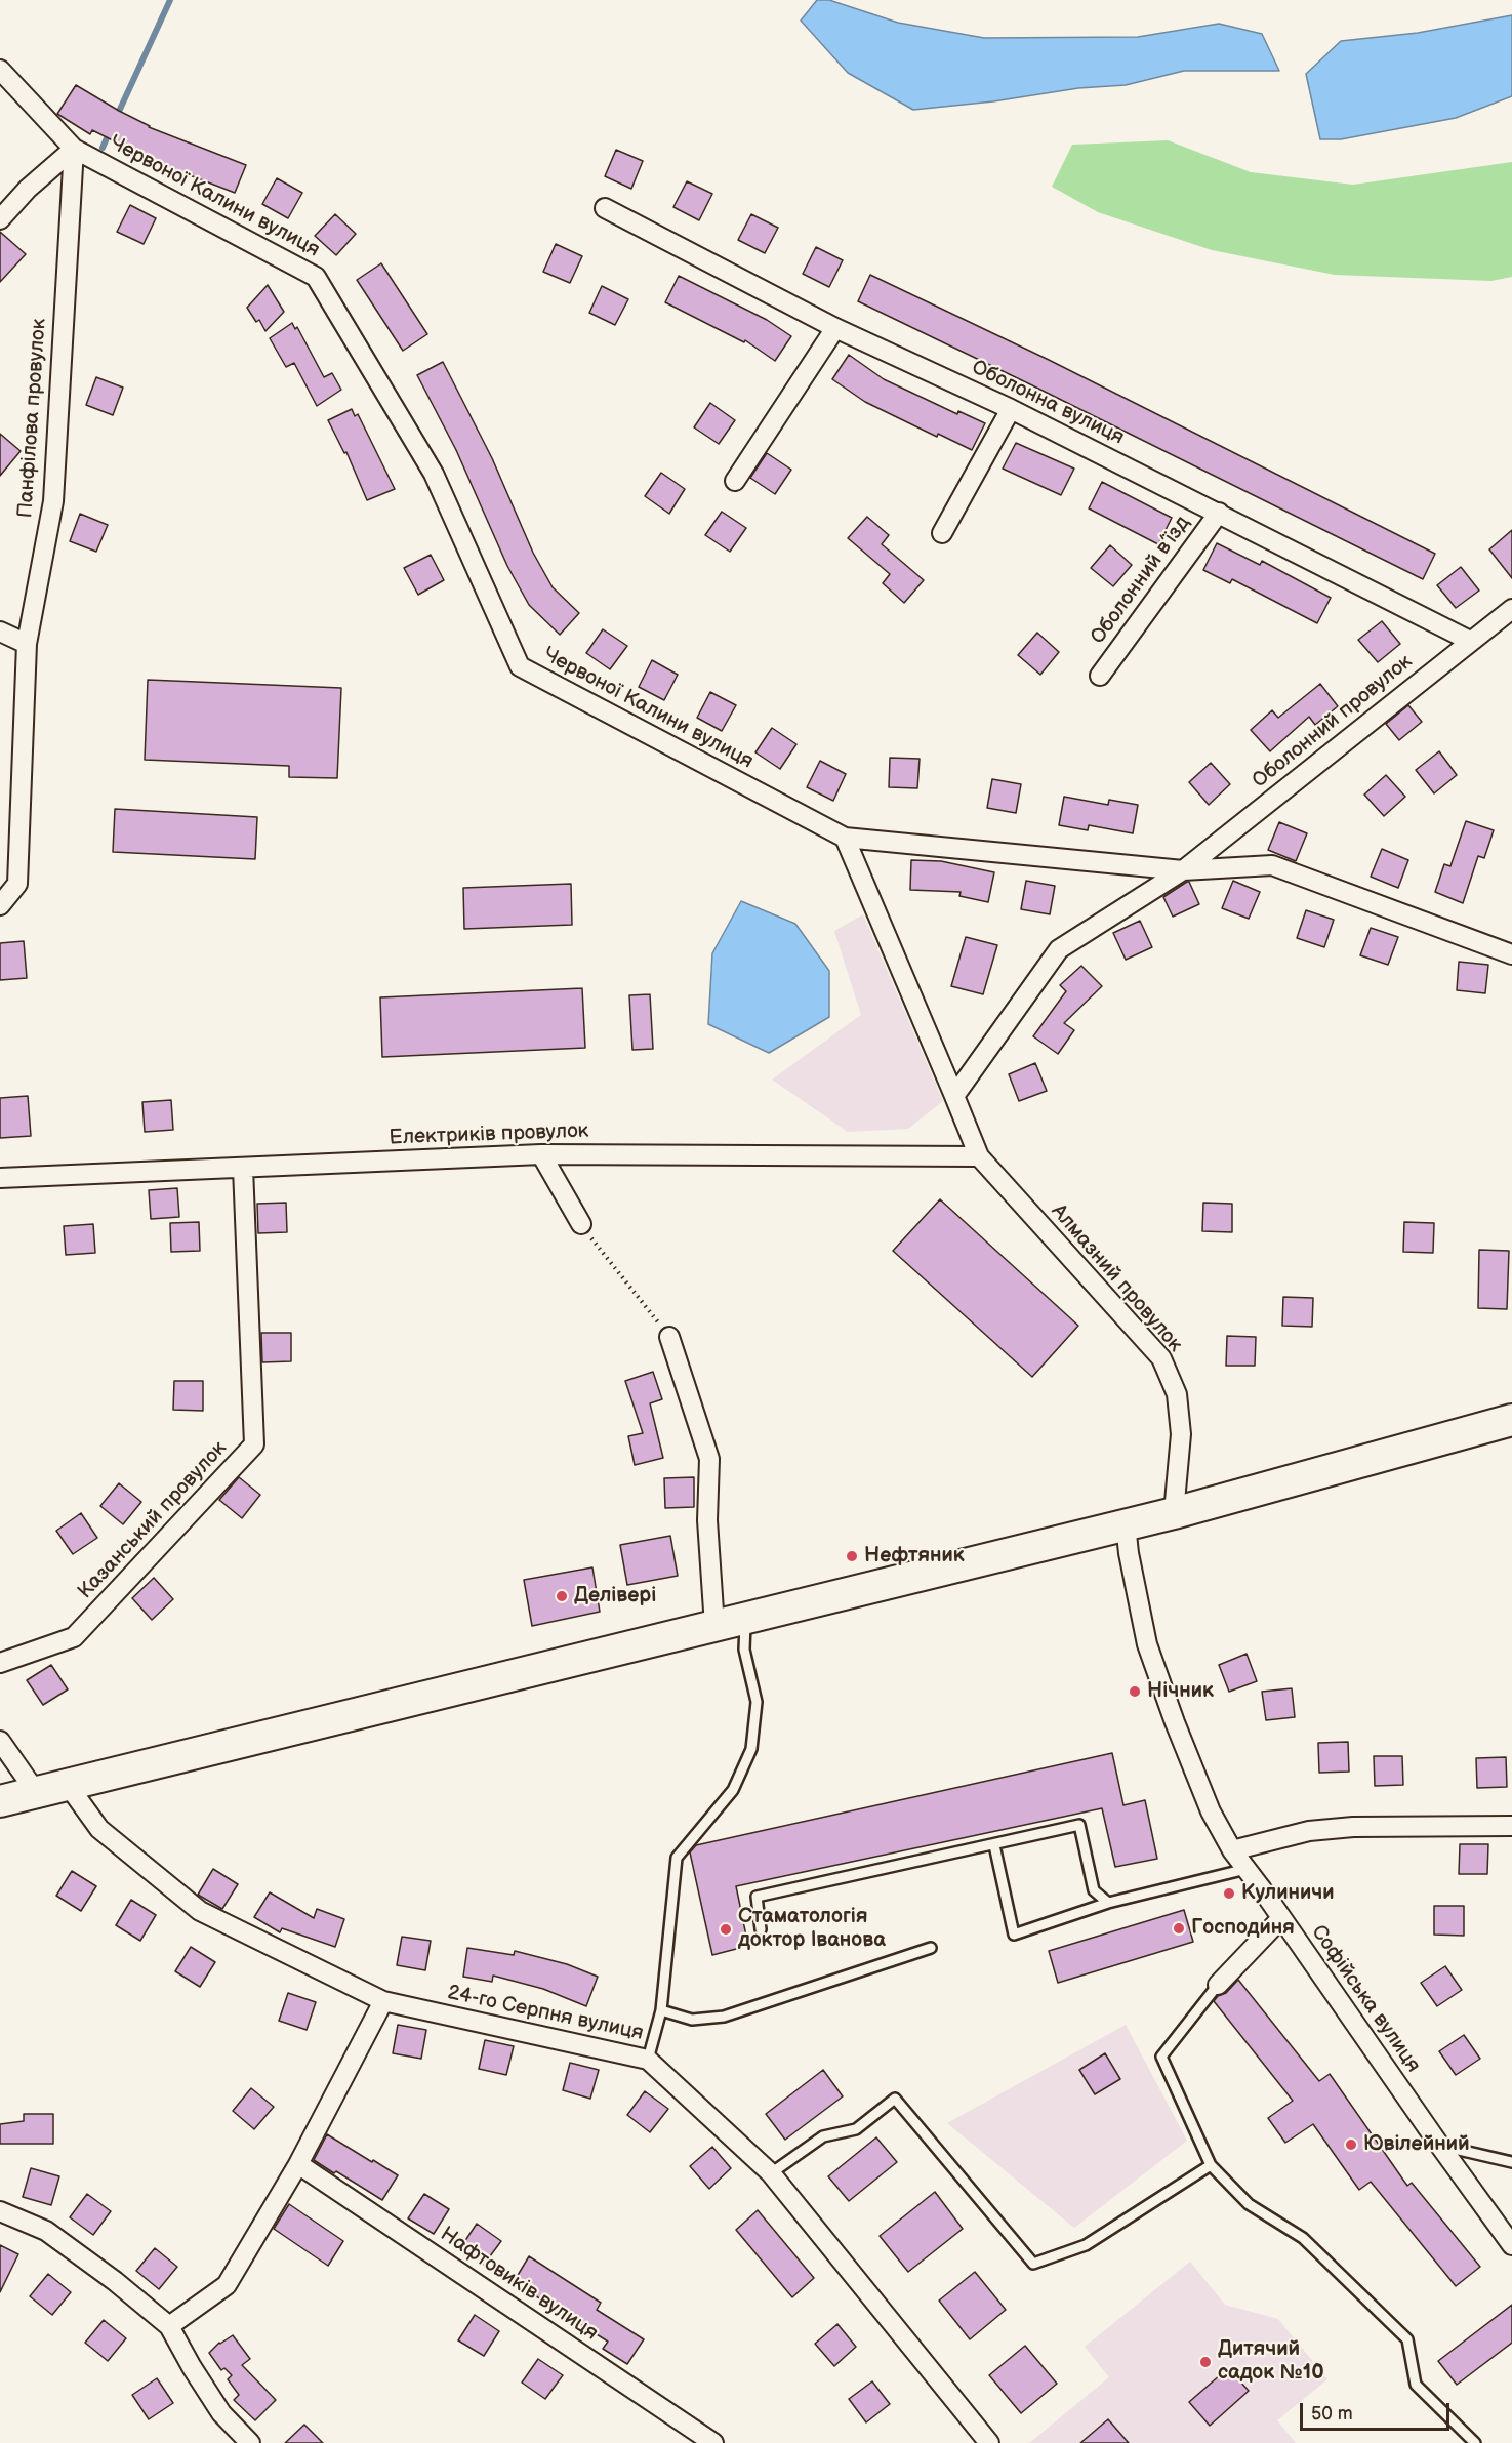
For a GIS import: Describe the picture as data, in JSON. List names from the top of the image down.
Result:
{
  "streets": {
    "street": [
      "Червоної Калини вулиця",
      "Оболонна вулиця",
      "Панфілова провулок",
      "Оболонний в’їзд",
      "Оболонний провулок",
      "Електриків провулок",
      "Алмазний провулок",
      "Казанський провулок",
      "Софійська вулиця",
      "24-го Серпня вулиця",
      "Нафтовиків вулиця"
    ]
  },
  "crossings": [
    ["Червоної Калини вулиця", "Панфілова провулок"],
    ["Червоної Калини вулиця", "Оболонний провулок"],
    ["Червоної Калини вулиця", "Алмазний провулок"],
    ["Оболонна вулиця", "Оболонний в’їзд"],
    ["Оболонна вулиця", "Оболонний провулок"],
    ["Електриків провулок", "Алмазний провулок"],
    ["Електриків провулок", "Казанський провулок"]
  ],
  "places": [
    "Нефтяник",
    "Делівері",
    "Нічник",
    "Кулиничи",
    "Господиня",
    "Стаматологія доктор Іванова",
    "Ювілейний",
    "Дитячий садок №10"
  ],
  "scale_bar": "50 m"
}
